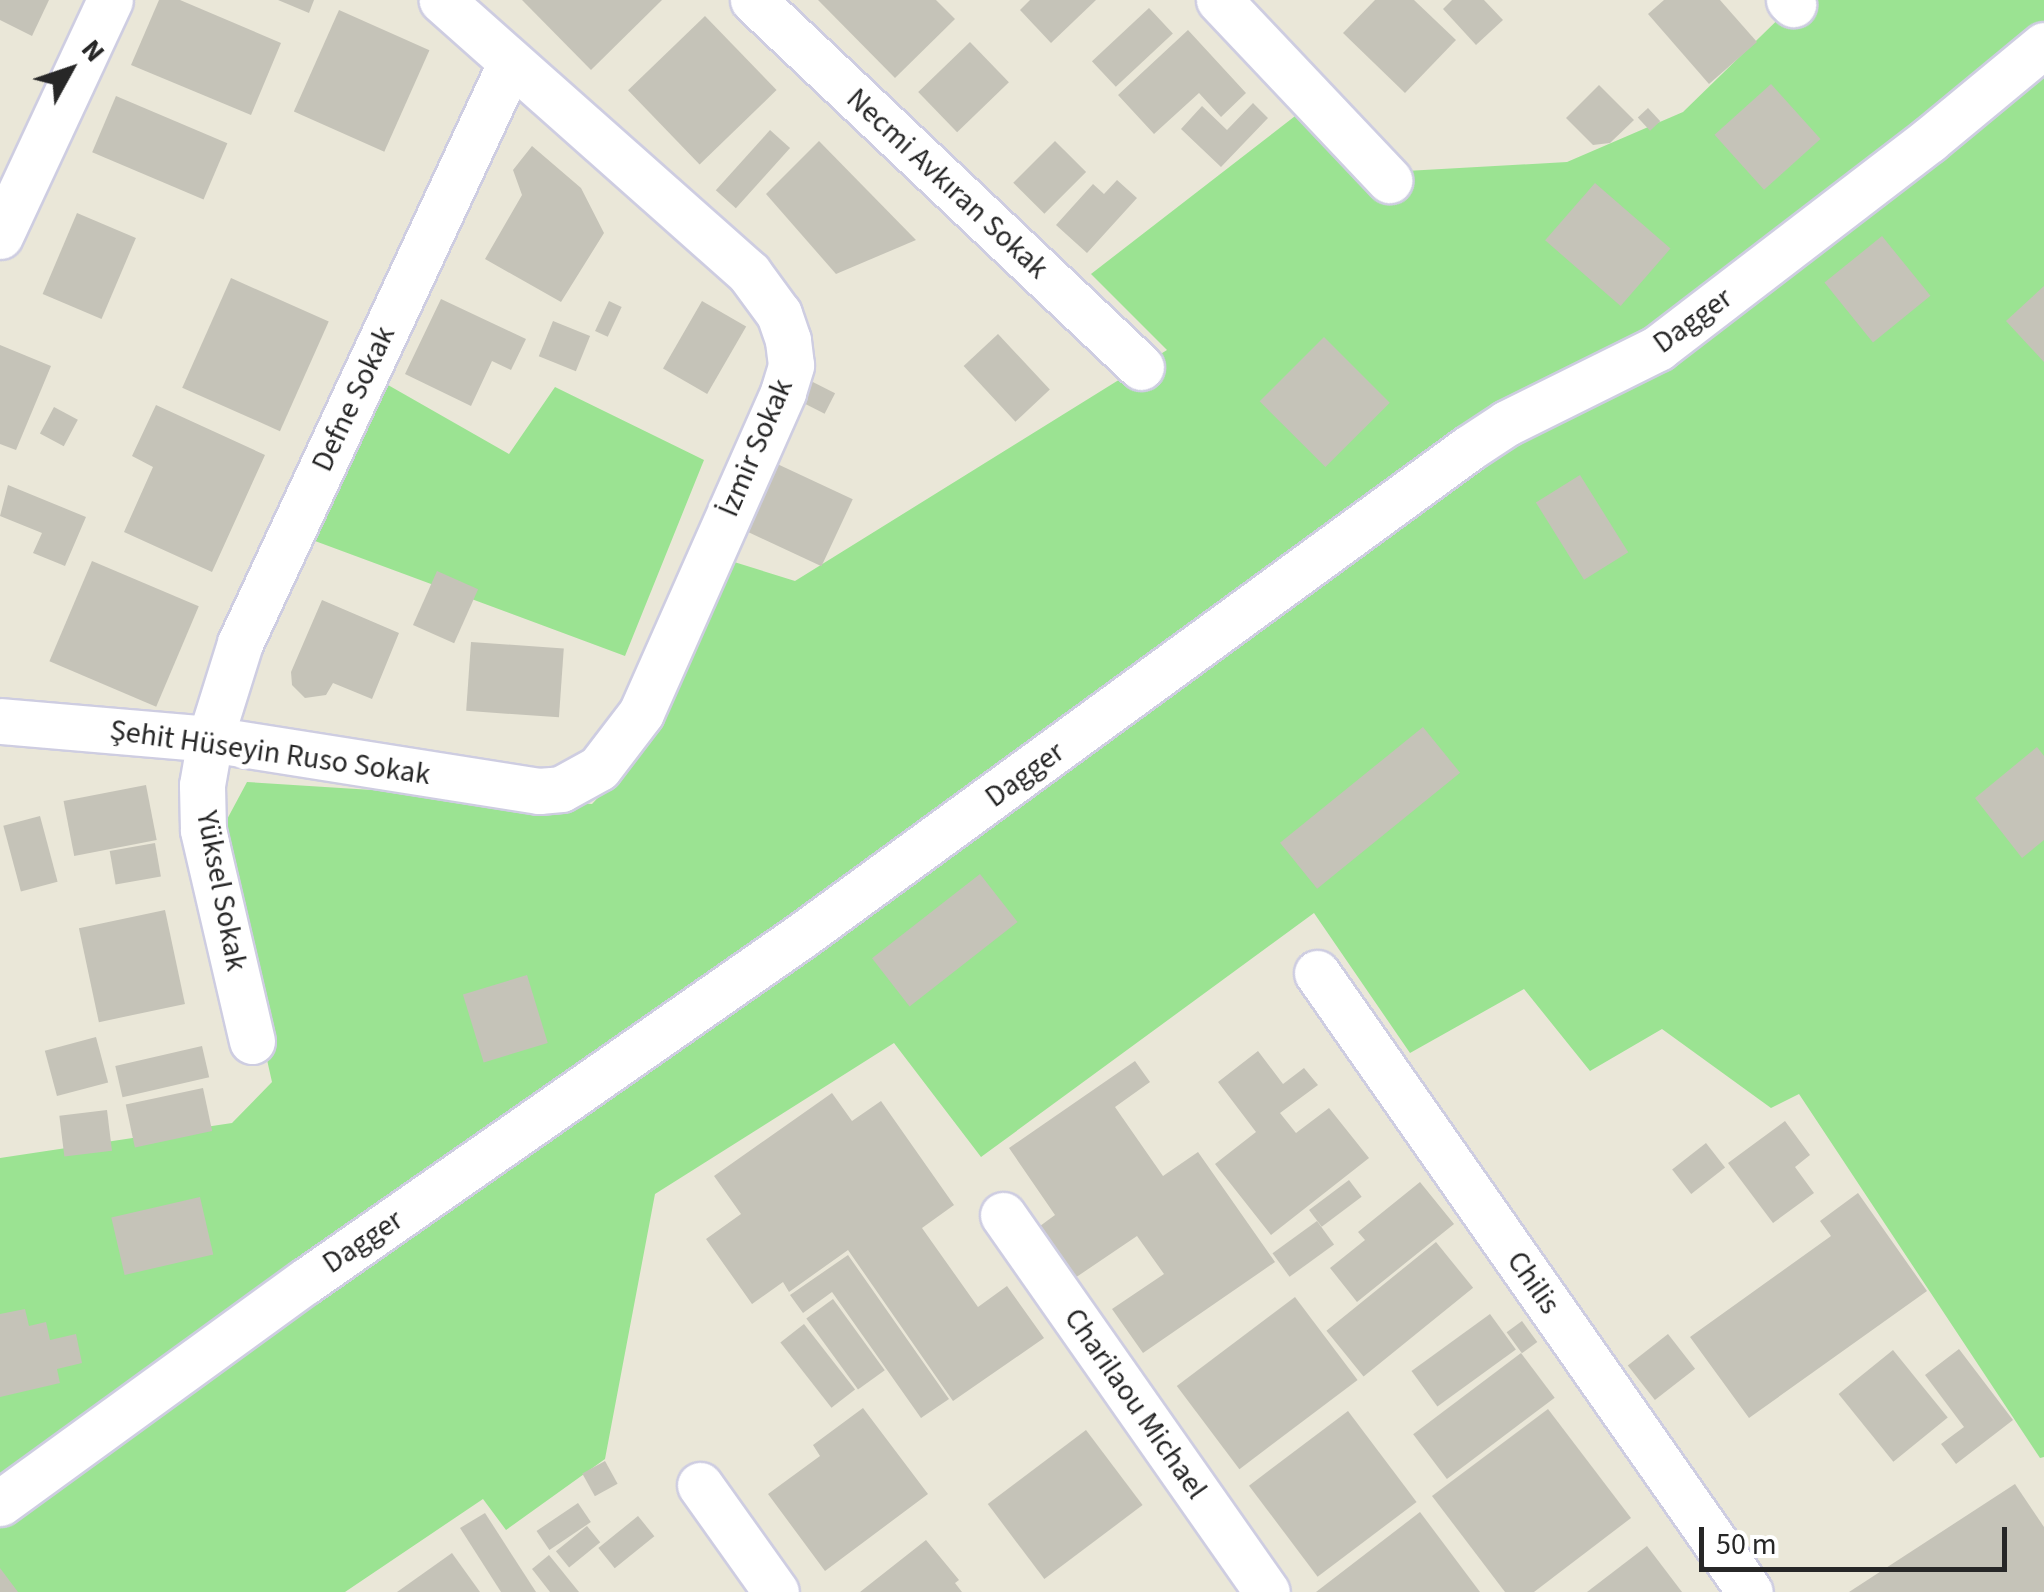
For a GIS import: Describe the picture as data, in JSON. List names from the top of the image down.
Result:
{
  "streets": {
    "street": [
      "Necmi Avkıran Sokak",
      "Dagger",
      "Defne Sokak",
      "İzmir Sokak",
      "Şehit Hüseyin Ruso Sokak",
      "Yüksel Sokak",
      "Chilis",
      "Charilaou Michael"
    ]
  },
  "crossings": [
    ["Defne Sokak", "İzmir Sokak"],
    ["Defne Sokak", "Şehit Hüseyin Ruso Sokak"],
    ["Defne Sokak", "Yüksel Sokak"],
    ["İzmir Sokak", "Şehit Hüseyin Ruso Sokak"],
    ["Şehit Hüseyin Ruso Sokak", "Yüksel Sokak"]
  ],
  "scale_bar": "50 m",
  "north": "top right"
}
